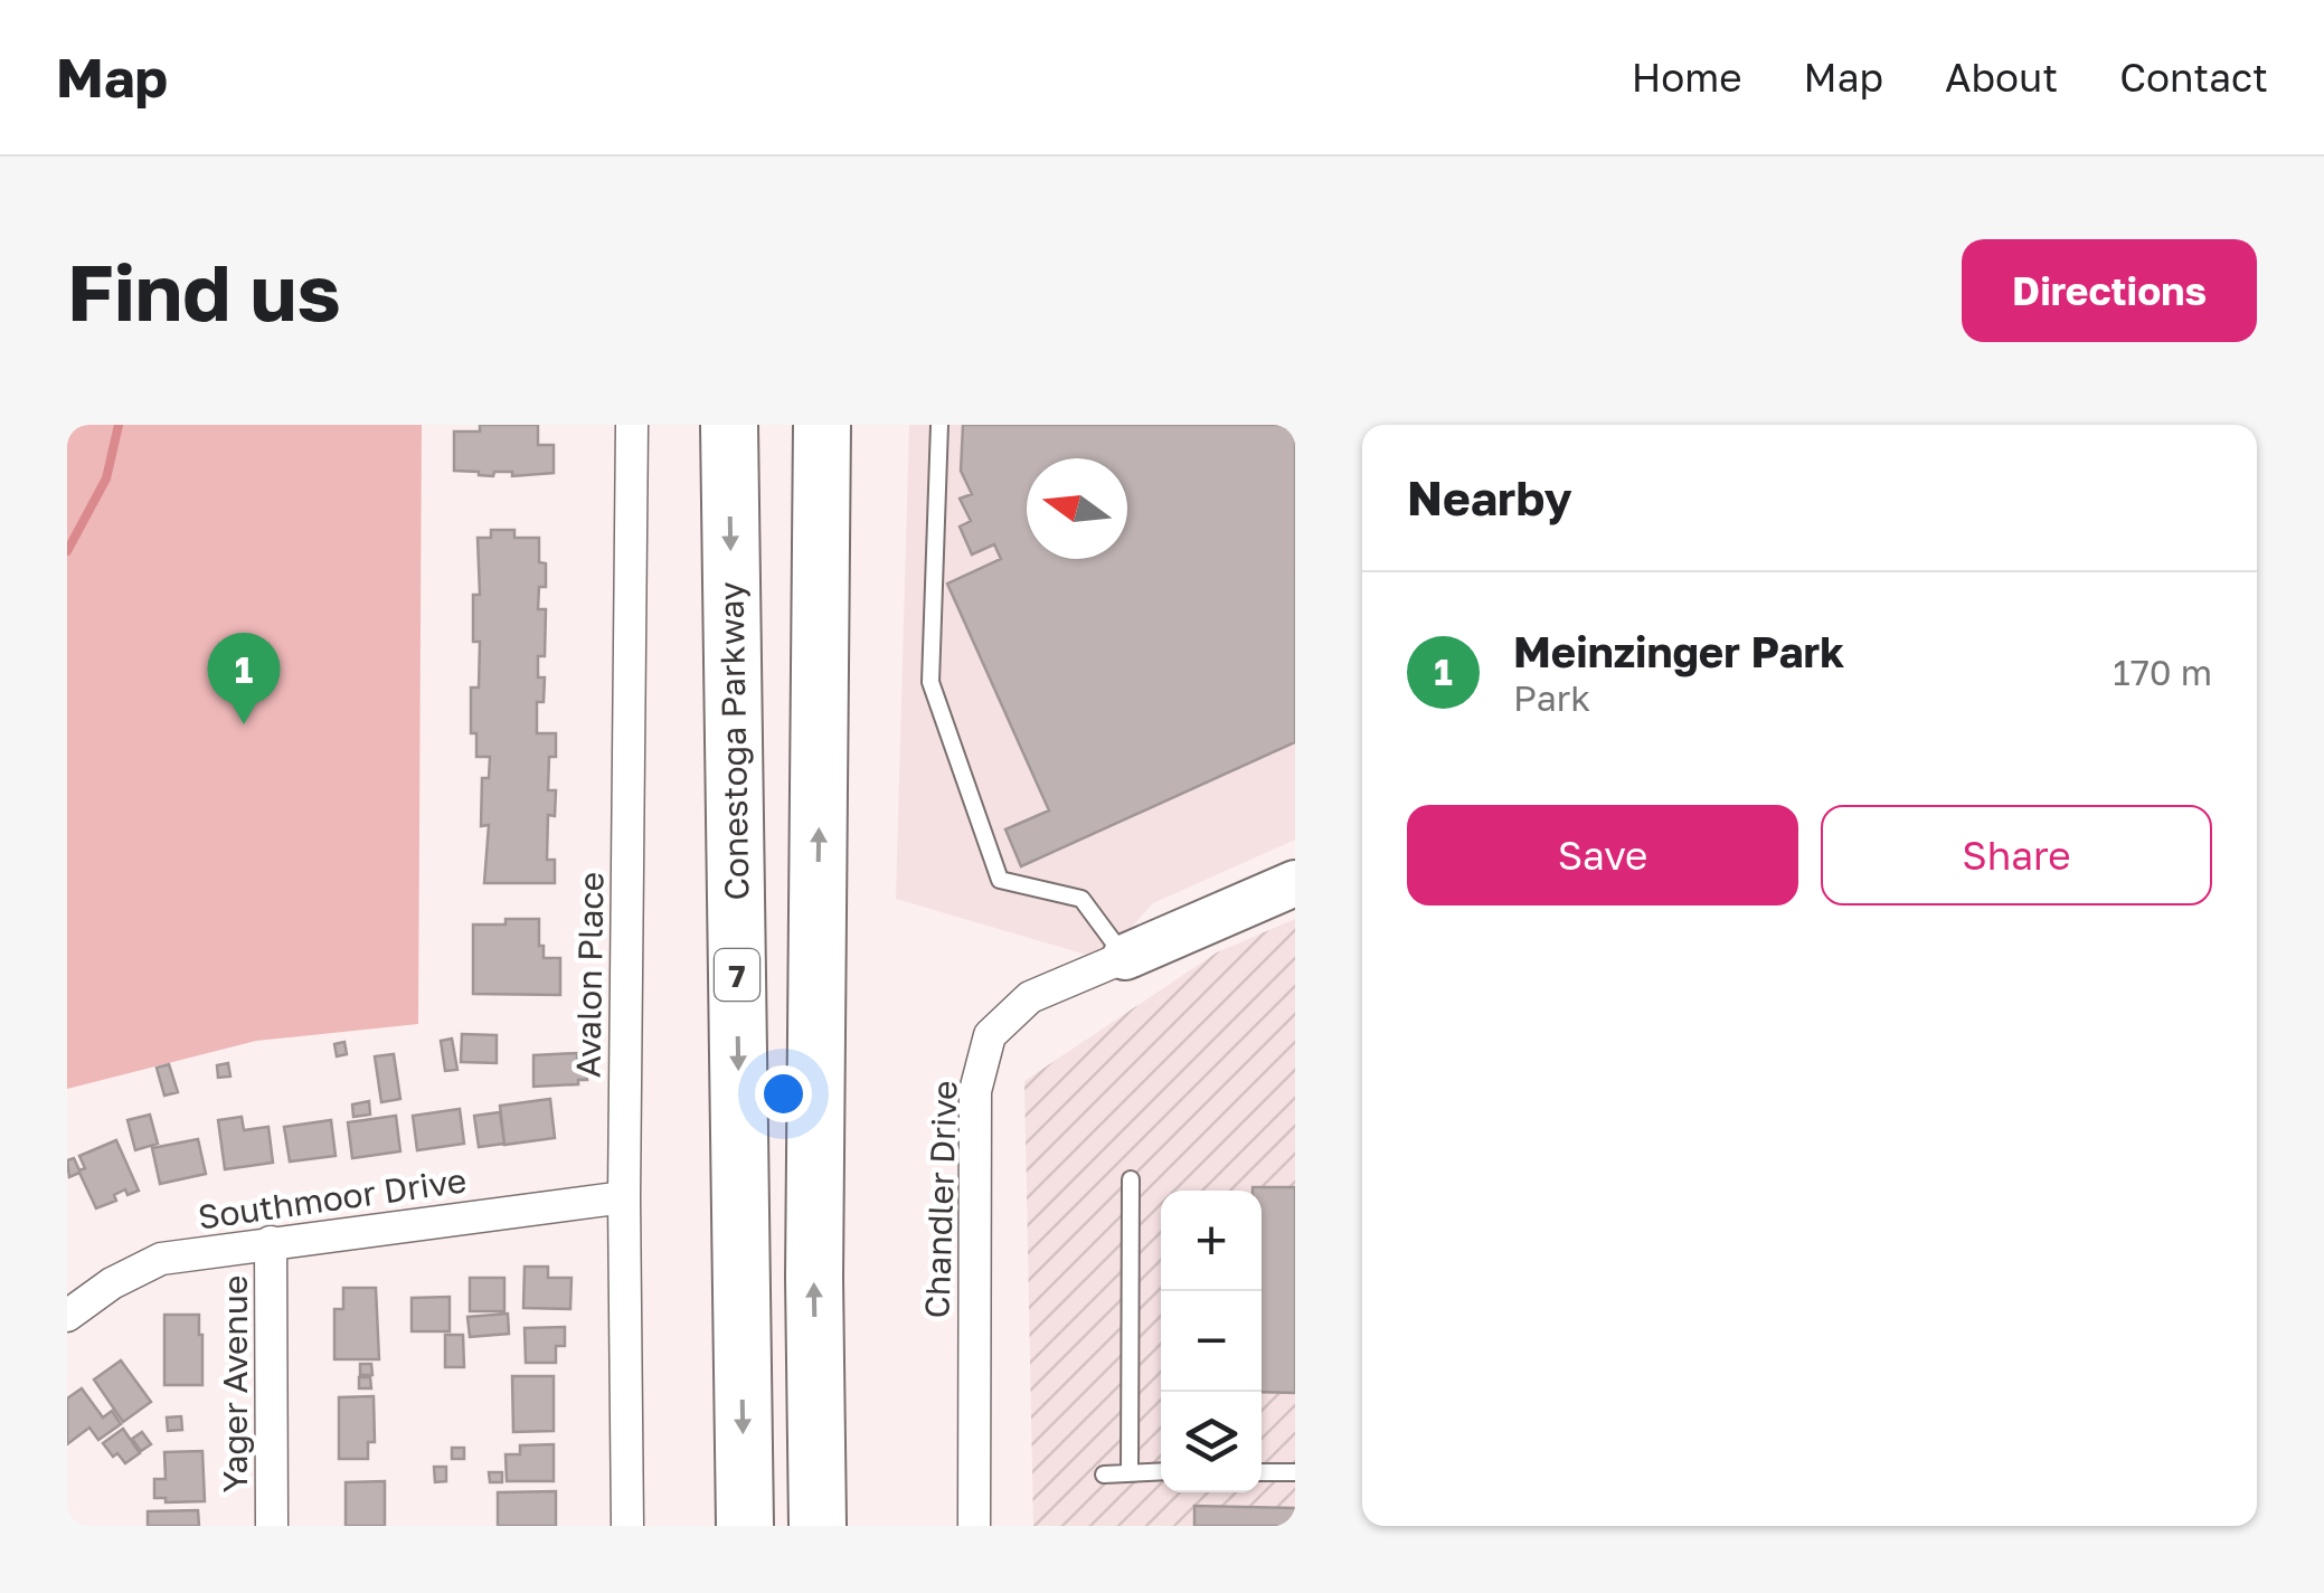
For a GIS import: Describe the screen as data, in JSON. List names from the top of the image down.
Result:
{
  "streets": {
    "highway": ["Conestoga Parkway", "7"],
    "street": [
      "Avalon Place",
      "Southmoor Drive",
      "Chandler Drive",
      "Yager Avenue"
    ]
  },
  "crossings": [
    ["Avalon Place", "Southmoor Drive"],
    ["Southmoor Drive", "Yager Avenue"]
  ],
  "north": "left",
  "page": {
    "header": "Map",
    "nav": [
      "Home",
      "Map",
      "About",
      "Contact"
    ],
    "buttons": [
      "Directions",
      ["Save", "Share"]
    ],
    "title": "Find us",
    "heading": "Nearby",
    "list": [
      {
        "mark": "1",
        "name": "Meinzinger Park",
        "note": "Park",
        "value": "170 m"
      }
    ],
    "pins": "1",
    "map_buttons": ["+", "−"]
  }
}
